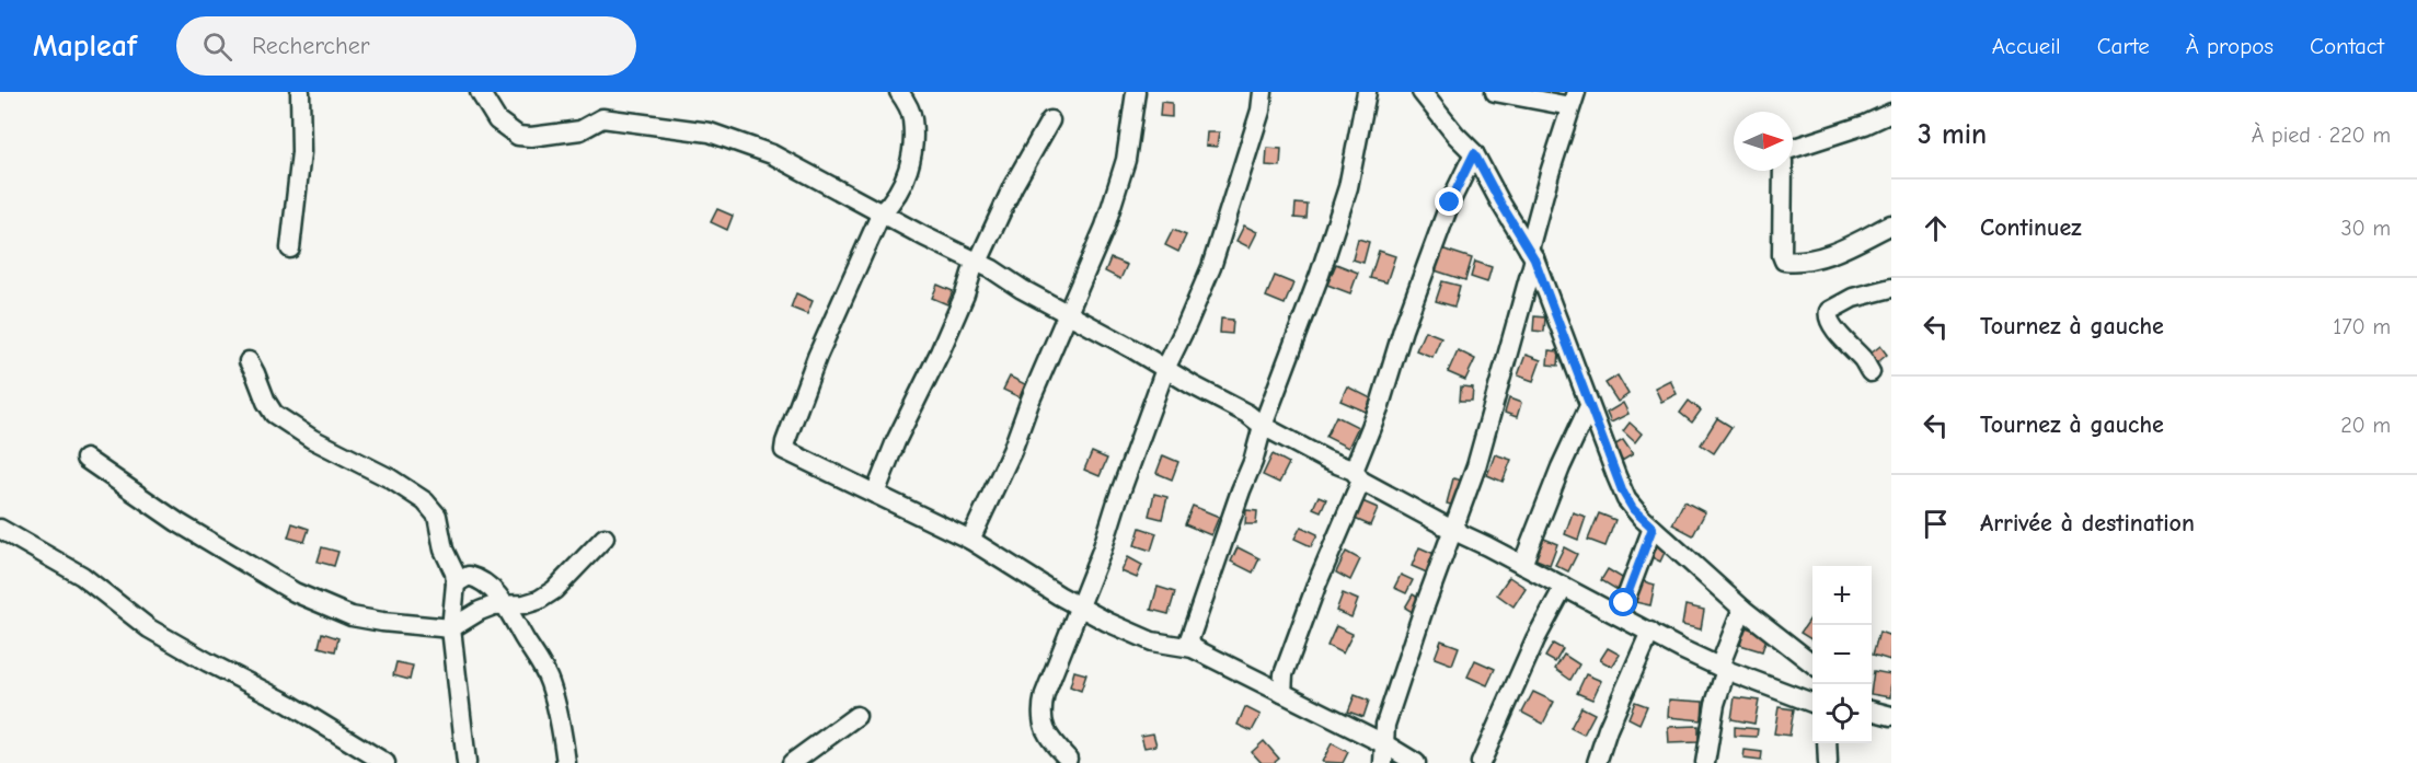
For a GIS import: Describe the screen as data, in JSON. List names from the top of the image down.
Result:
{
  "north": "right",
  "page": {
    "header": "Mapleaf",
    "search": "Rechercher",
    "nav": [
      "Accueil",
      "Carte",
      "À propos",
      "Contact"
    ],
    "heading": ["3 min", "À pied · 220 m"],
    "list": [
      ["Continuez", "30 m"],
      ["Tournez à gauche", "170 m"],
      ["Tournez à gauche", "20 m"],
      "Arrivée à destination"
    ],
    "map_buttons": ["+", "−"]
  }
}
